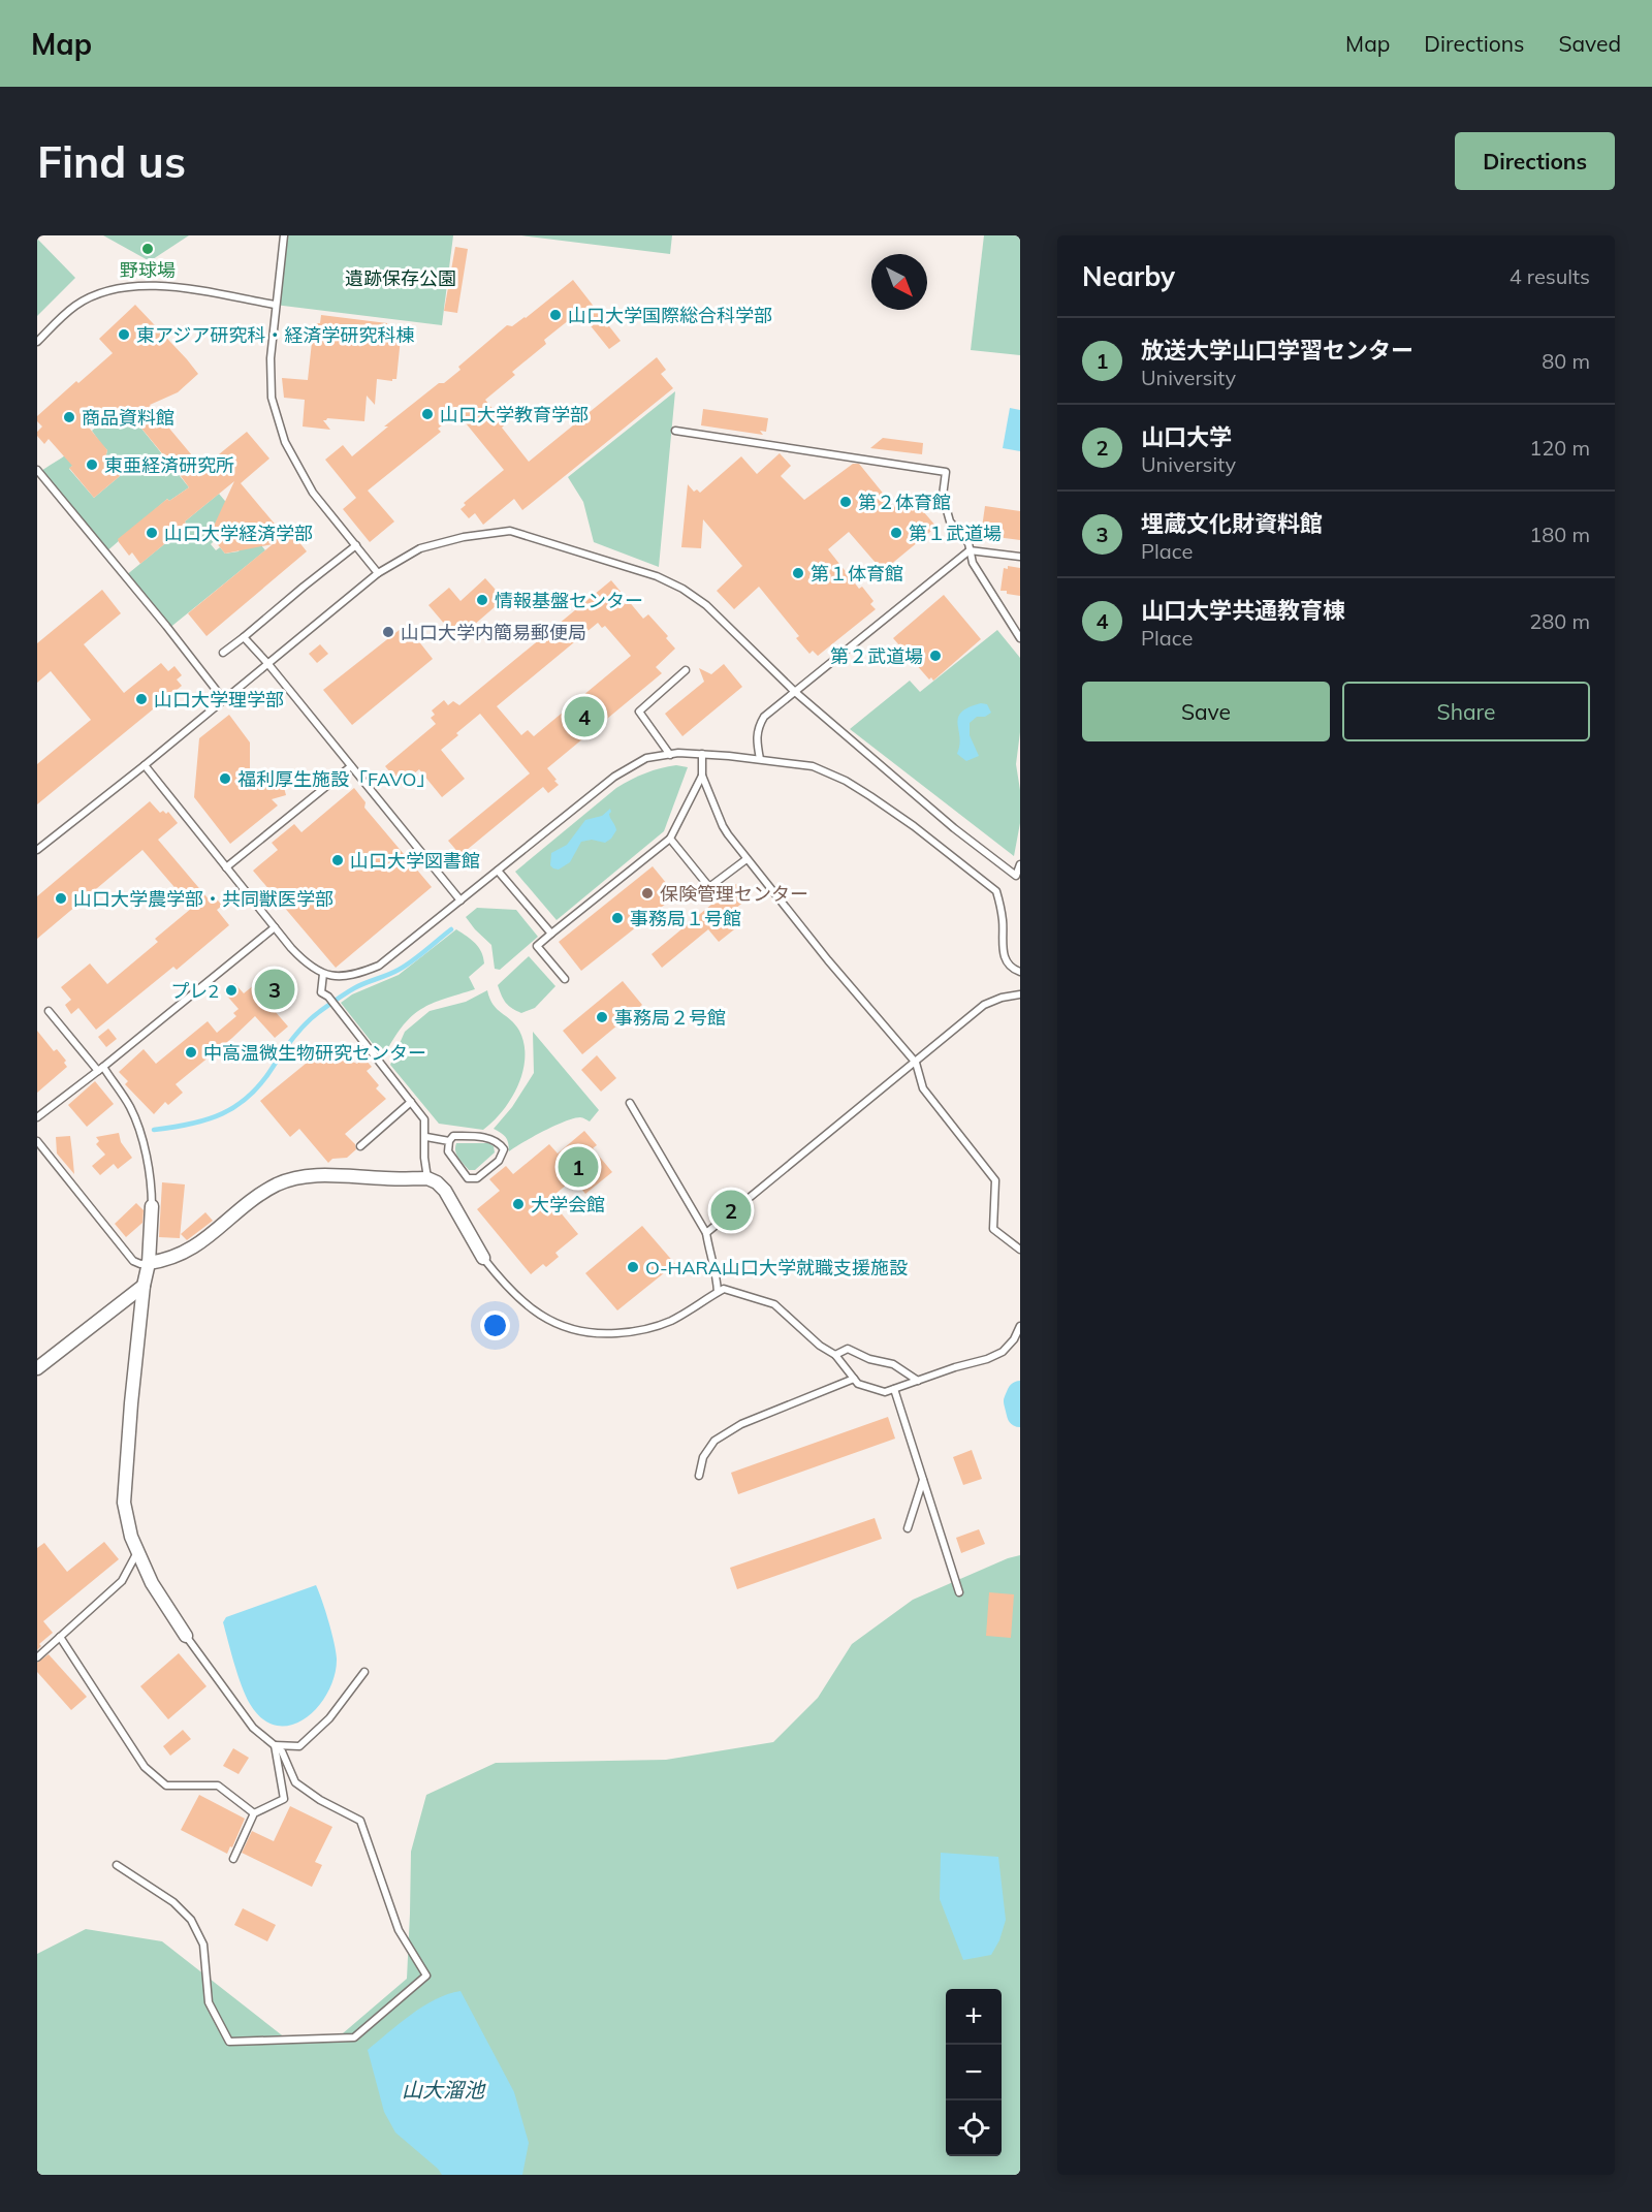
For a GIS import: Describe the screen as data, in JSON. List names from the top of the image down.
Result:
{
  "water": ["山大溜池"],
  "parks": ["遺跡保存公園"],
  "places": [
    "野球場",
    "山口大学国際総合科学部",
    "東アジア研究科・経済学研究科棟",
    "山口大学教育学部",
    "商品資料館",
    "東亜経済研究所",
    "第２体育館",
    "山口大学経済学部",
    "第１武道場",
    "第１体育館",
    "情報基盤センター",
    "山口大学内簡易郵便局",
    "第２武道場",
    "山口大学理学部",
    "福利厚生施設「FAVO」",
    "山口大学図書館",
    "保険管理センター",
    "山口大学農学部・共同獣医学部",
    "事務局１号館",
    "プレ2",
    "事務局２号館",
    "中高温微生物研究センター",
    "大学会館",
    "O-HARA山口大学就職支援施設"
  ],
  "north": "bottom right",
  "page": {
    "header": "Map",
    "nav": ["Map", "Directions", "Saved"],
    "buttons": [
      "Directions",
      ["Save", "Share"]
    ],
    "title": "Find us",
    "heading": ["Nearby", "4 results"],
    "list": [
      {
        "mark": "1",
        "name": "放送大学山口学習センター",
        "note": "University",
        "value": "80 m"
      },
      {
        "mark": "2",
        "name": "山口大学",
        "note": "University",
        "value": "120 m"
      },
      {
        "mark": "3",
        "name": "埋蔵文化財資料館",
        "note": "Place",
        "value": "180 m"
      },
      {
        "mark": "4",
        "name": "山口大学共通教育棟",
        "note": "Place",
        "value": "280 m"
      }
    ],
    "pins": [
      "4",
      "3",
      "1",
      "2"
    ],
    "map_buttons": ["+", "−"]
  }
}
